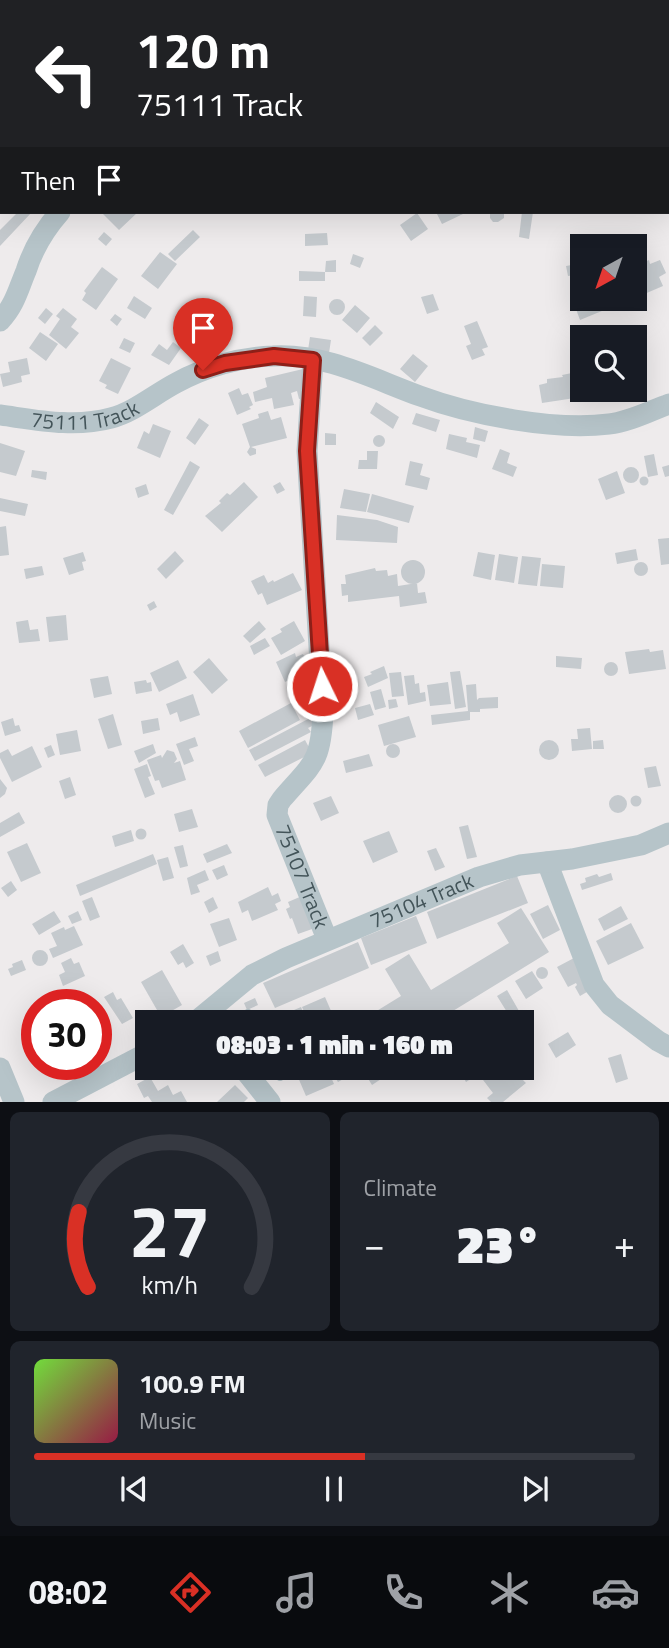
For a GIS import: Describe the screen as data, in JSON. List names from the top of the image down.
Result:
{
  "streets": {
    "street": ["75111 Track", "75107 Track", "75104 Track"]
  },
  "crossings": [
    ["75111 Track", "75107 Track"],
    ["75107 Track", "75104 Track"]
  ],
  "north": "bottom left",
  "page": {
    "turn": ["120 m", "75111 Track"],
    "then": "Then",
    "limit": "30",
    "trip": "08:03 · 1 min · 160 m",
    "tile": "Climate",
    "heat": ["−", "23°", "+"],
    "song": ["100.9 FM", "Music"],
    "tabs": "08:02",
    "gauge": ["27", "km/h"]
  }
}
